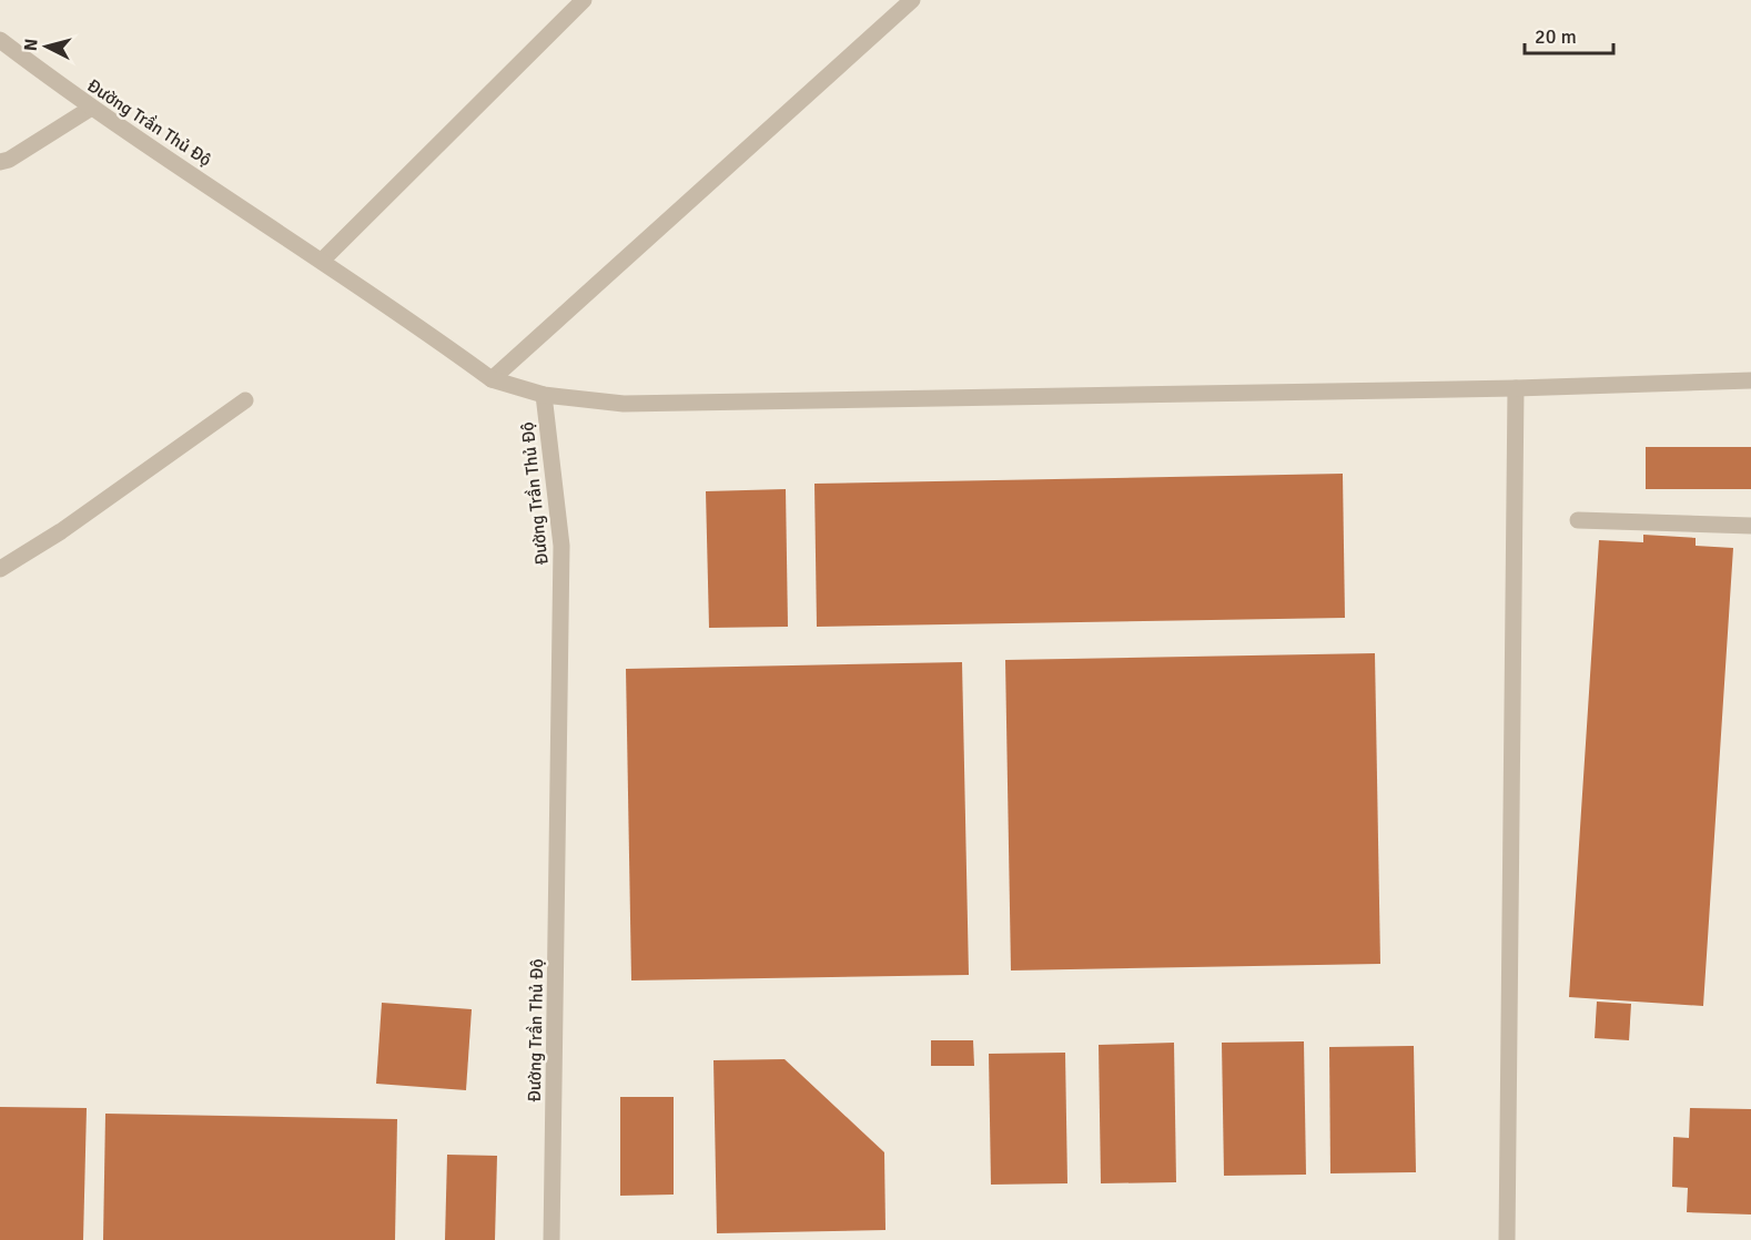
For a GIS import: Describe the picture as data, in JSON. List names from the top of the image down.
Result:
{
  "streets": {
    "street": ["Đường Trần Thủ Độ"]
  },
  "scale_bar": "20 m",
  "north": "left"
}
